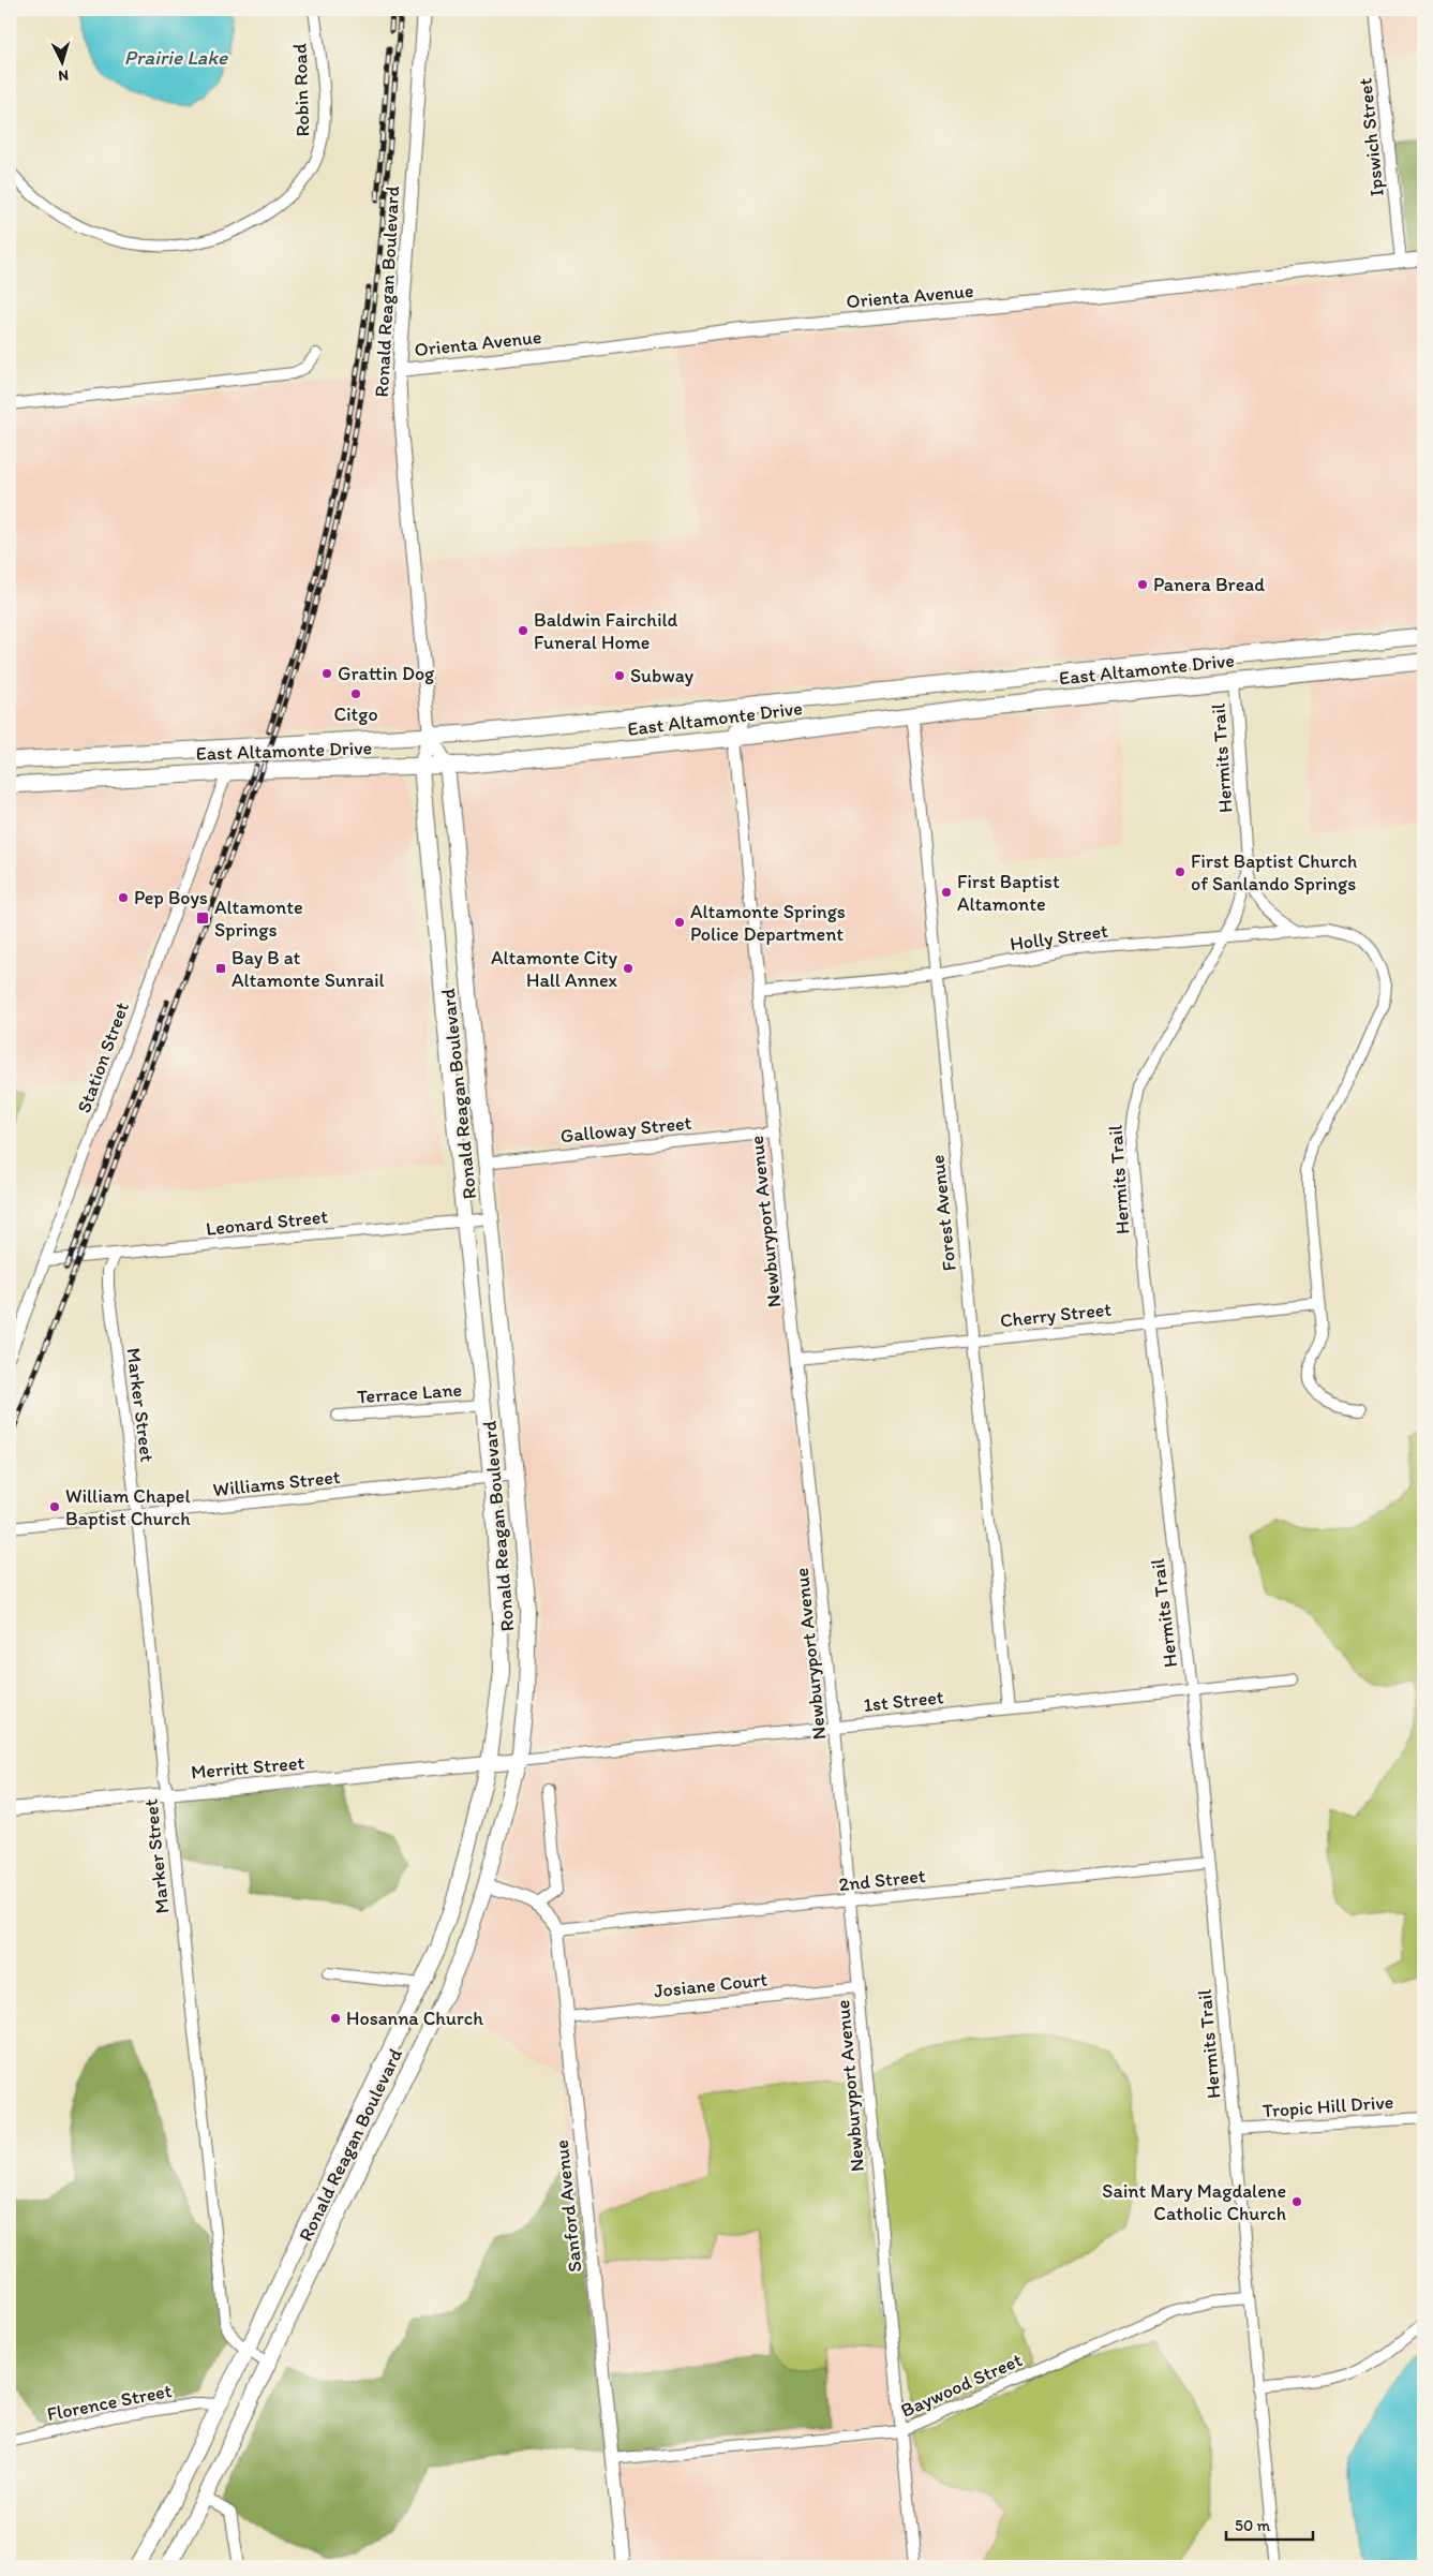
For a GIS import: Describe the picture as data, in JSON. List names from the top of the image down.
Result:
{
  "streets": {
    "main road": ["Ronald Reagan Boulevard", "East Altamonte Drive"],
    "street": [
      "Robin Road",
      "Ipswich Street",
      "Orienta Avenue",
      "Hermits Trail",
      "Holly Street",
      "Station Street",
      "Galloway Street",
      "Forest Avenue",
      "Newburyport Avenue",
      "Leonard Street",
      "Cherry Street",
      "Terrace Lane",
      "Marker Street",
      "Williams Street",
      "1st Street",
      "Merritt Street",
      "2nd Street",
      "Josiane Court",
      "Tropic Hill Drive",
      "Sanford Avenue",
      "Baywood Street",
      "Florence Street"
    ]
  },
  "crossings": [
    ["Ipswich Street", "Orienta Avenue"],
    ["Ronald Reagan Boulevard", "Orienta Avenue"],
    ["Ronald Reagan Boulevard", "East Altamonte Drive"],
    ["Ronald Reagan Boulevard", "Galloway Street"],
    ["Ronald Reagan Boulevard", "Leonard Street"],
    ["Ronald Reagan Boulevard", "Terrace Lane"],
    ["Ronald Reagan Boulevard", "Marker Street"],
    ["Ronald Reagan Boulevard", "Williams Street"],
    ["Ronald Reagan Boulevard", "1st Street"],
    ["Ronald Reagan Boulevard", "Merritt Street"],
    ["Ronald Reagan Boulevard", "Sanford Avenue"],
    ["Ronald Reagan Boulevard", "Florence Street"],
    ["East Altamonte Drive", "Hermits Trail"],
    ["East Altamonte Drive", "Station Street"],
    ["East Altamonte Drive", "Forest Avenue"],
    ["East Altamonte Drive", "Newburyport Avenue"],
    ["Hermits Trail", "Holly Street"],
    ["Hermits Trail", "Cherry Street"],
    ["Hermits Trail", "1st Street"],
    ["Hermits Trail", "2nd Street"],
    ["Hermits Trail", "Tropic Hill Drive"],
    ["Hermits Trail", "Baywood Street"],
    ["Holly Street", "Forest Avenue"],
    ["Holly Street", "Newburyport Avenue"],
    ["Holly Street", "Cherry Street"],
    ["Station Street", "Leonard Street"],
    ["Galloway Street", "Newburyport Avenue"],
    ["Forest Avenue", "Cherry Street"],
    ["Forest Avenue", "1st Street"],
    ["Newburyport Avenue", "Cherry Street"],
    ["Newburyport Avenue", "1st Street"],
    ["Newburyport Avenue", "2nd Street"],
    ["Newburyport Avenue", "Josiane Court"],
    ["Newburyport Avenue", "Baywood Street"],
    ["Leonard Street", "Marker Street"],
    ["Marker Street", "Williams Street"],
    ["Marker Street", "Merritt Street"],
    ["2nd Street", "Sanford Avenue"],
    ["Josiane Court", "Sanford Avenue"],
    ["Sanford Avenue", "Baywood Street"]
  ],
  "water": ["Prairie Lake"],
  "places": {
    "other": [
      "Panera Bread",
      "Baldwin Fairchild Funeral Home",
      "Grattin Dog",
      "Subway",
      "Citgo",
      "First Baptist Church of Sanlando Springs",
      "First Baptist Altamonte",
      "Pep Boys",
      "Altamonte Springs Police Department",
      "Altamonte City Hall Annex",
      "William Chapel Baptist Church",
      "Hosanna Church",
      "Saint Mary Magdalene Catholic Church"
    ],
    "transit": ["Altamonte Springs", "Bay B at Altamonte Sunrail"]
  },
  "scale_bar": "50 m",
  "north": "bottom"
}
